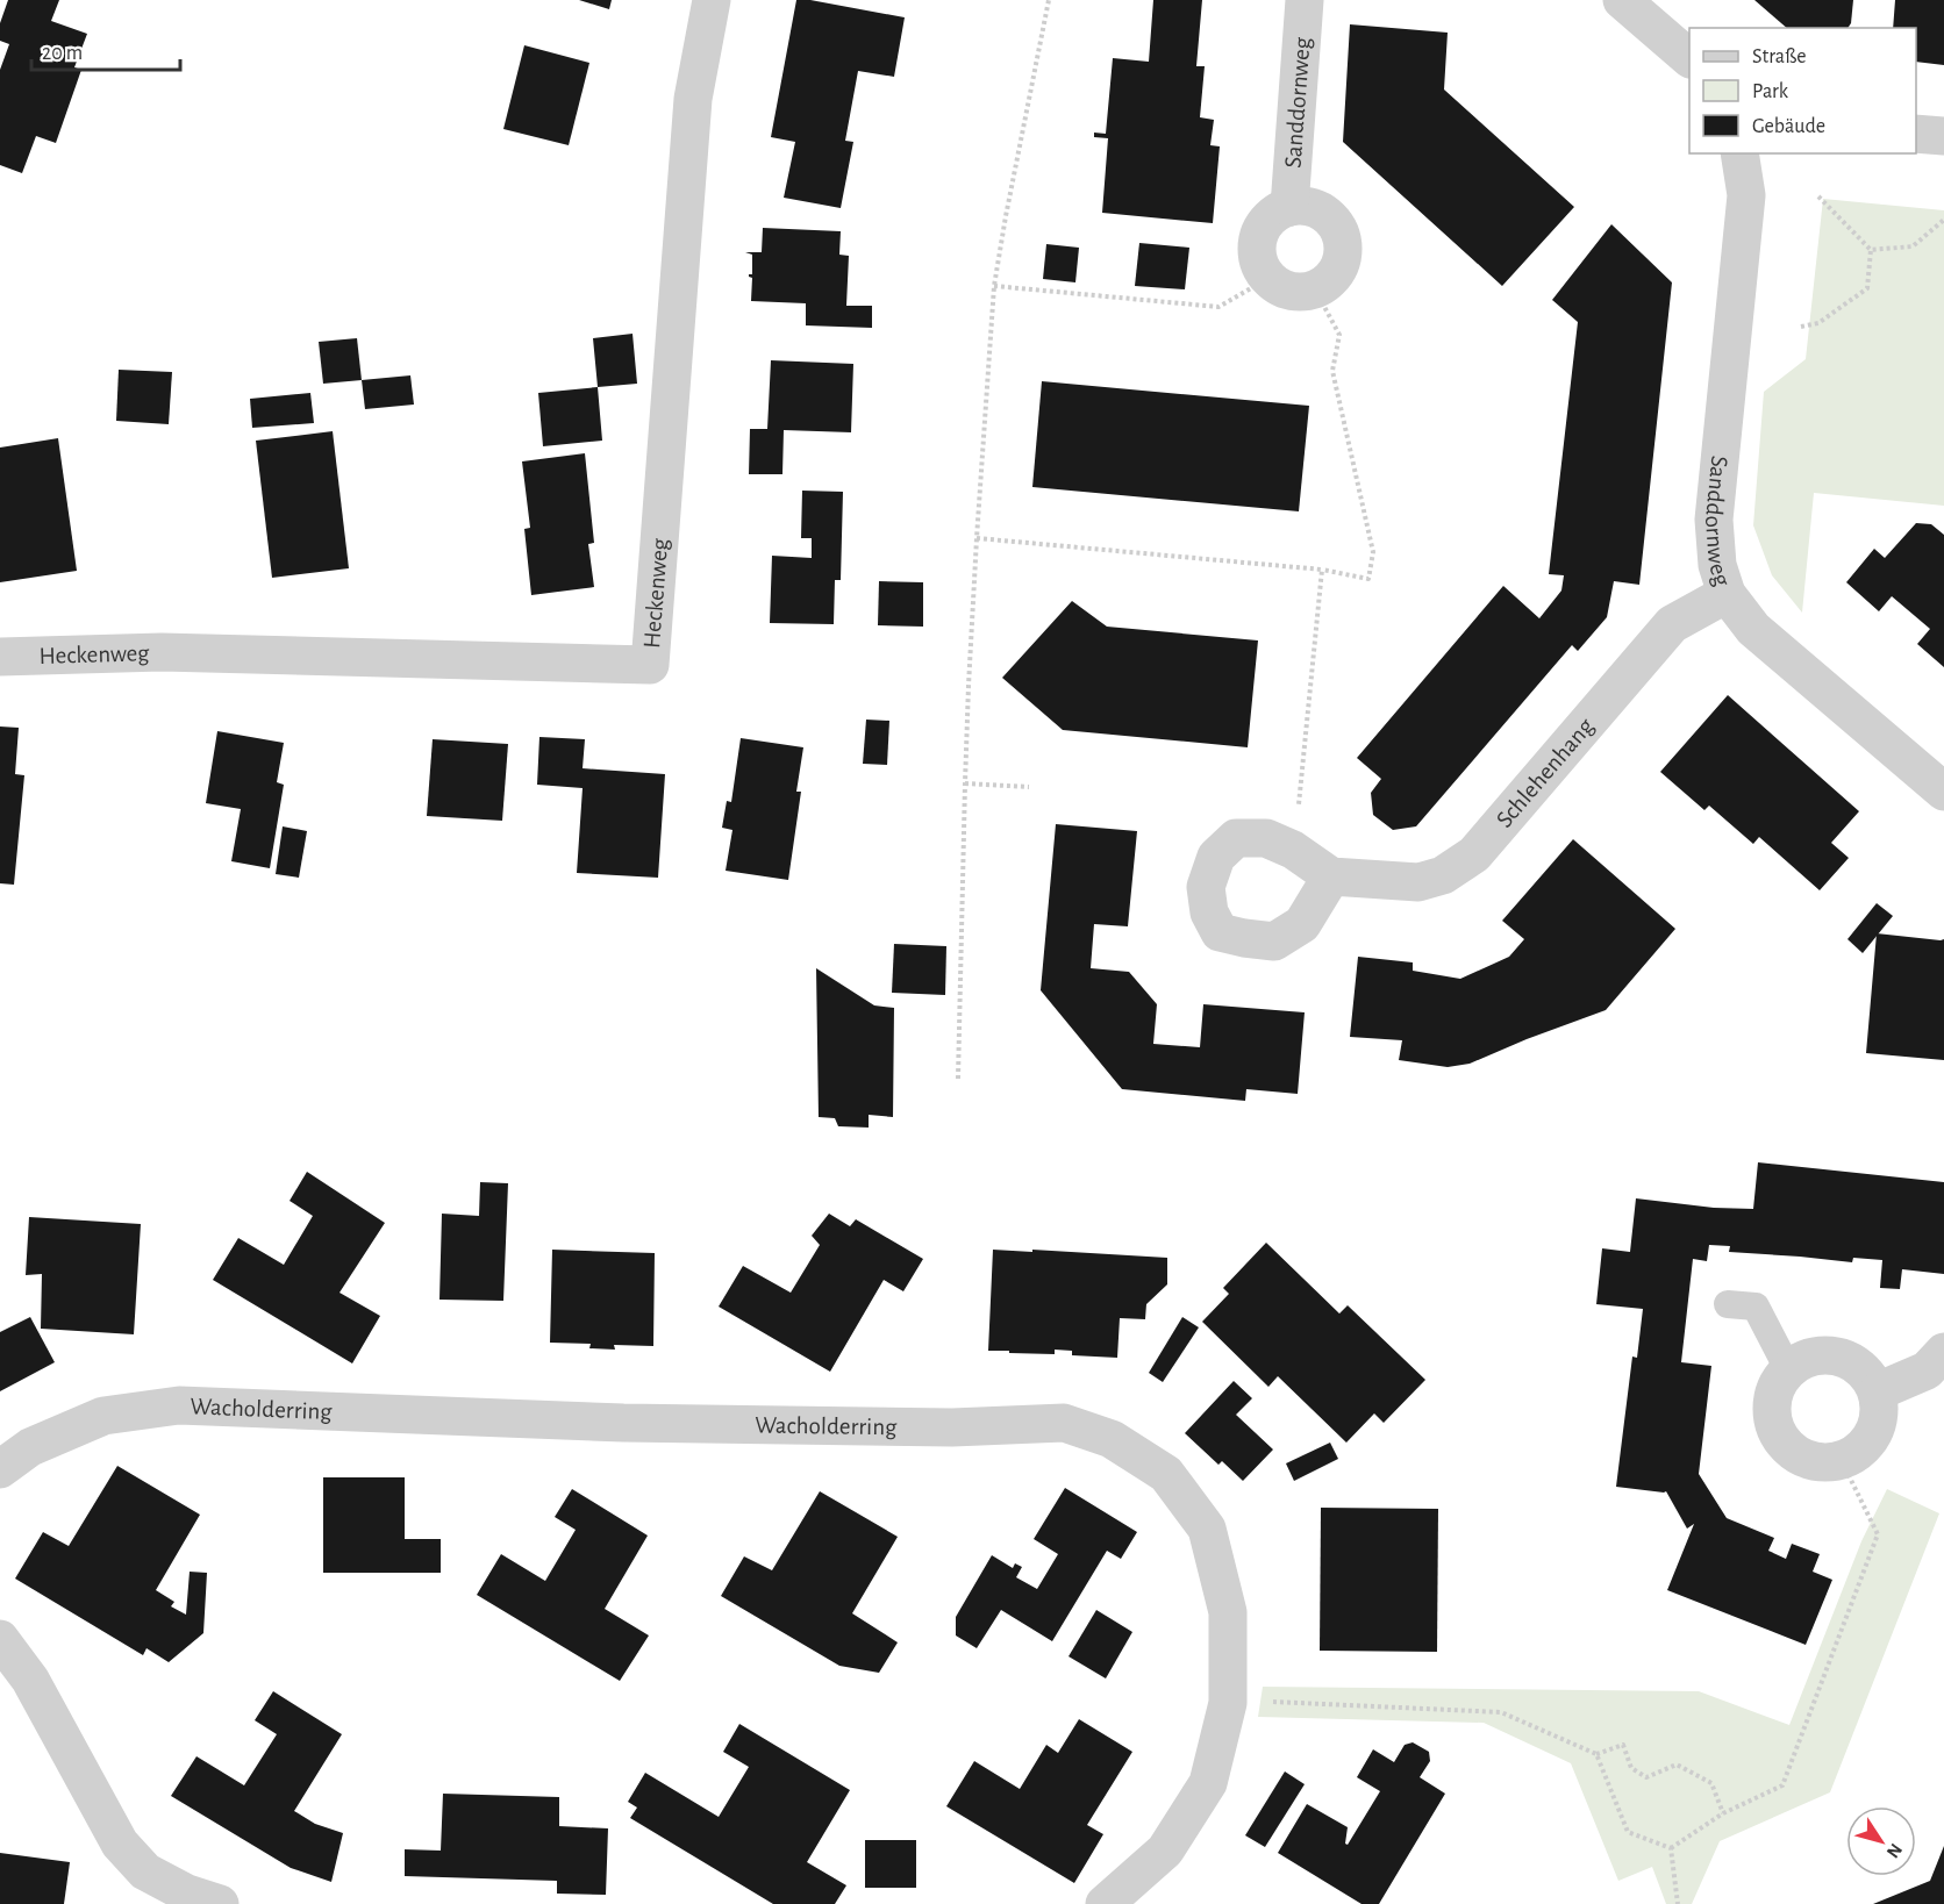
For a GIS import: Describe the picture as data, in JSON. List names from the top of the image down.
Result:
{
  "streets": {
    "street": [
      "Sanddornweg",
      "Heckenweg",
      "Schlehenhang",
      "Wacholderring"
    ]
  },
  "crossings": [
    ["Sanddornweg", "Schlehenhang"]
  ],
  "legend": ["Straße", "Park", "Gebäude"],
  "scale_bar": "20 m",
  "north": "bottom right"
}
